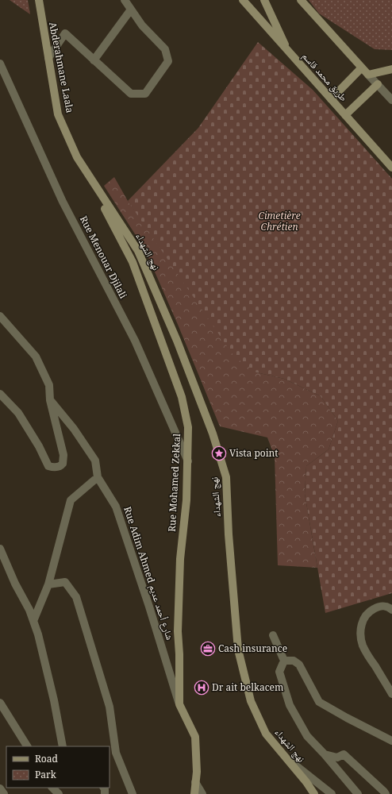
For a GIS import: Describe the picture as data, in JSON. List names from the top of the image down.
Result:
{
  "streets": {
    "street": [
      "Abderahmane Laala",
      "طريق محمد قاسم",
      "نهج الشهداء",
      "Rue Menouar Djilali",
      "Rue Mohamed Zekkal",
      "Rue Adim Ahmed شارع أحمد عديم"
    ]
  },
  "crossings": [
    ["Abderahmane Laala", "نهج الشهداء"],
    ["Abderahmane Laala", "Rue Mohamed Zekkal"],
    ["نهج الشهداء", "Rue Mohamed Zekkal"],
    ["Rue Menouar Djilali", "Rue Mohamed Zekkal"],
    ["Rue Mohamed Zekkal", "Rue Adim Ahmed شارع أحمد عديم"]
  ],
  "parks": ["Cimetière Chrétien"],
  "places": {
    "place": ["Vista point"],
    "office": ["Cash insurance"],
    "hospital": ["Dr ait belkacem"]
  },
  "legend": ["Road", "Park"]
}
